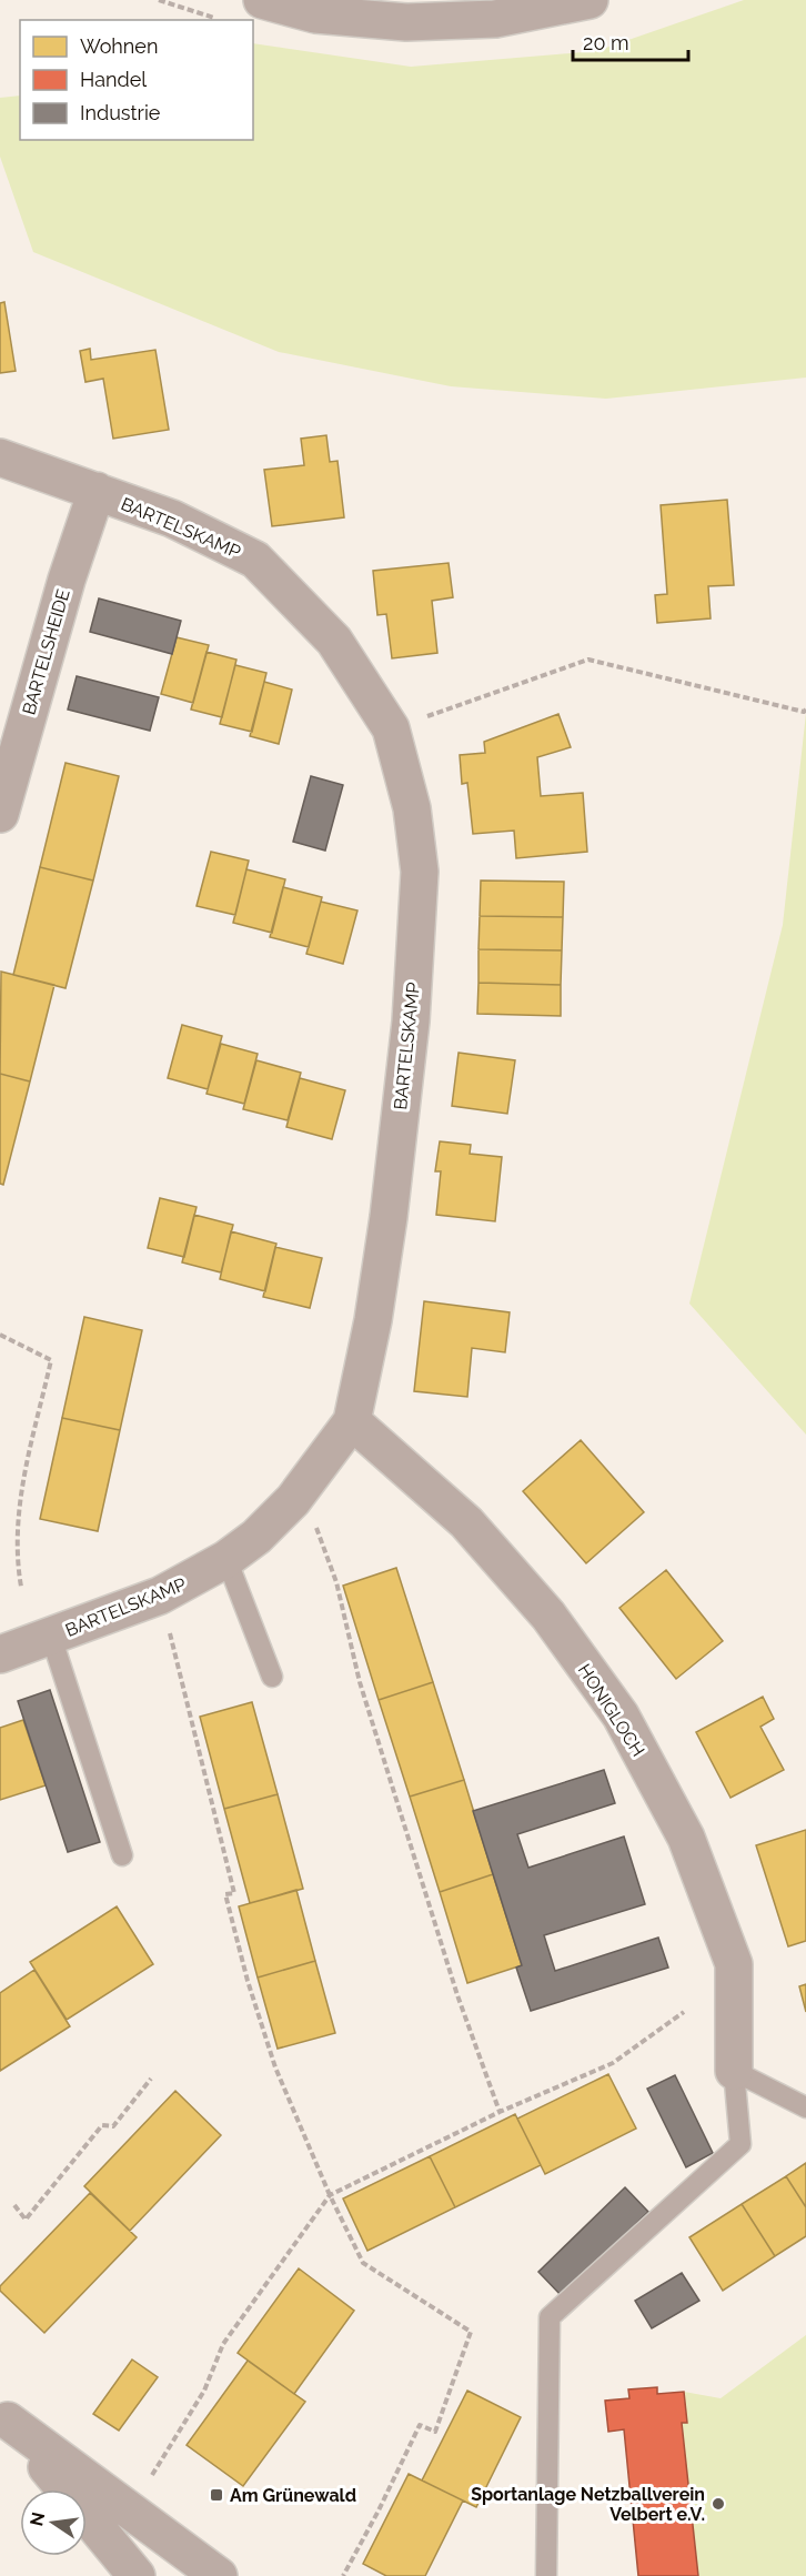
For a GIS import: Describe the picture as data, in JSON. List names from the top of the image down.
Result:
{
  "streets": {
    "street": ["BARTELSKAMP", "BARTELSHEIDE", "HONIGLOCH"]
  },
  "crossings": [
    ["BARTELSKAMP", "BARTELSHEIDE"],
    ["BARTELSKAMP", "HONIGLOCH"]
  ],
  "places": {
    "transit": ["Am Grünewald"],
    "other": ["Sportanlage Netzballverein Velbert e.V."]
  },
  "legend": ["Wohnen", "Handel", "Industrie"],
  "scale_bar": "20 m",
  "north": "left"
}
